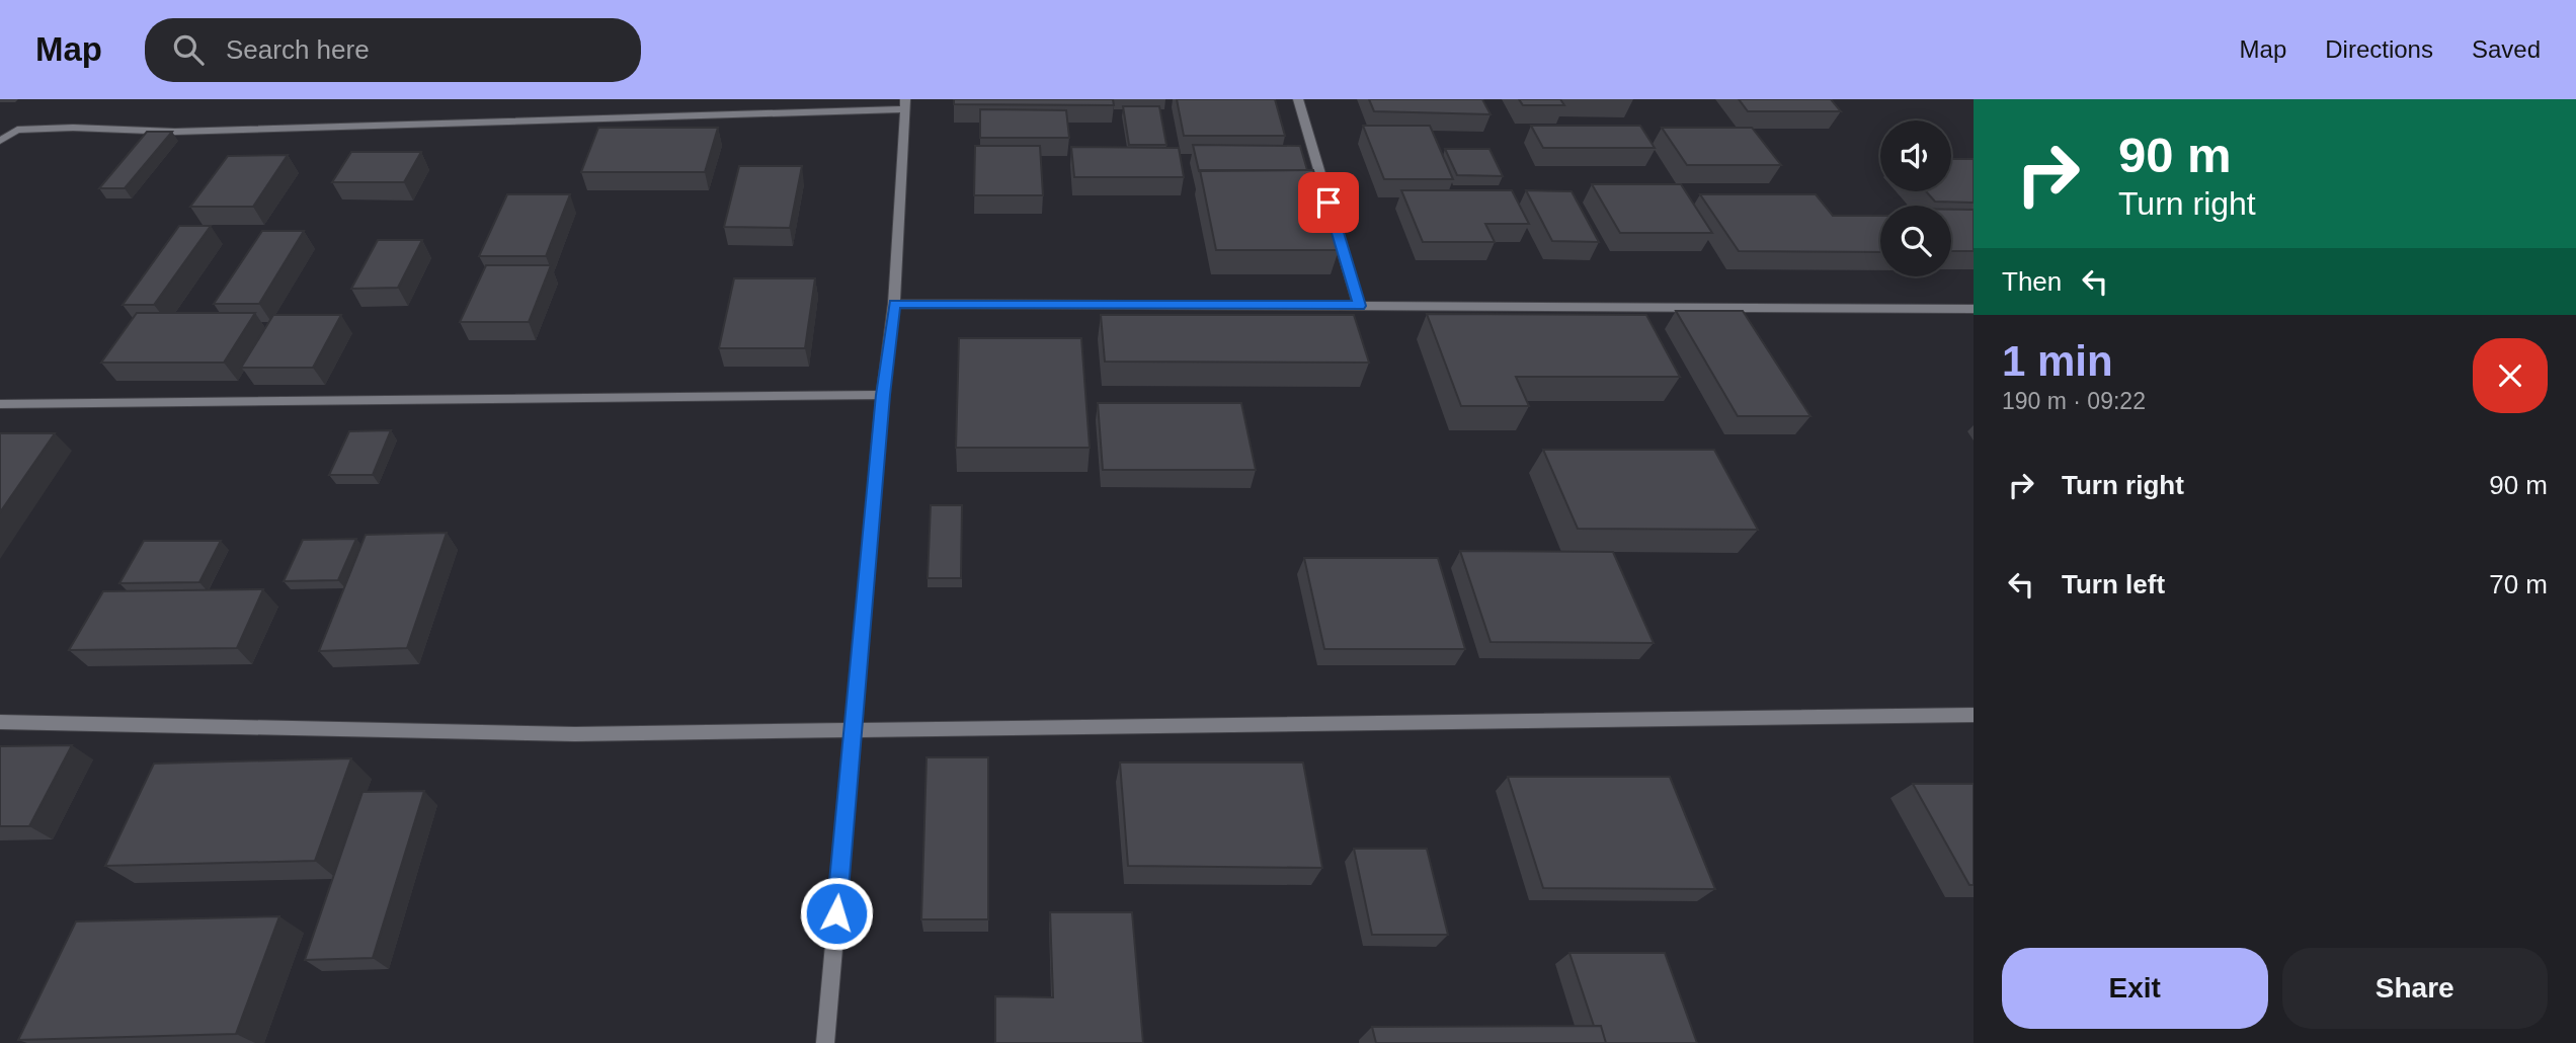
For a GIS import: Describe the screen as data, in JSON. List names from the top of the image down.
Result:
{
  "page": {
    "header": "Map",
    "search": "Search here",
    "nav": ["Map", "Directions", "Saved"],
    "turn": ["90 m", "Turn right"],
    "then": "Then",
    "heading": ["1 min", "190 m · 09:22"],
    "list": [
      {
        "name": "Turn right",
        "value": "90 m"
      },
      {
        "name": "Turn left",
        "value": "70 m"
      }
    ],
    "buttons": ["Exit", "Share"]
  }
}
